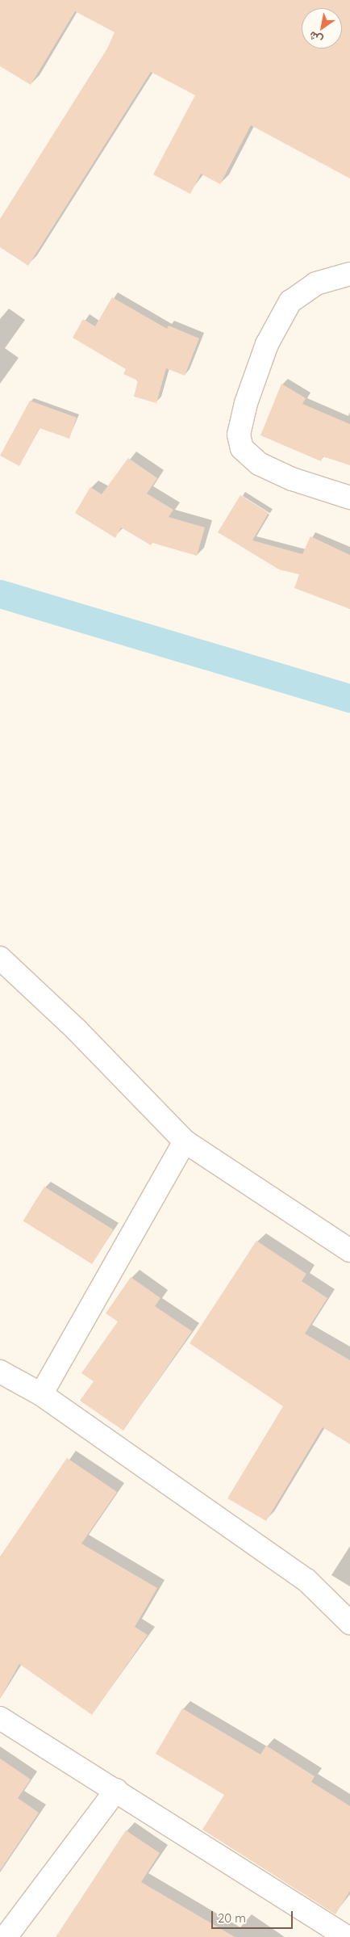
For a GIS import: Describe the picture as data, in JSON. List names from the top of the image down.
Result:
{
  "scale_bar": "20 m",
  "north": "bottom left"
}
